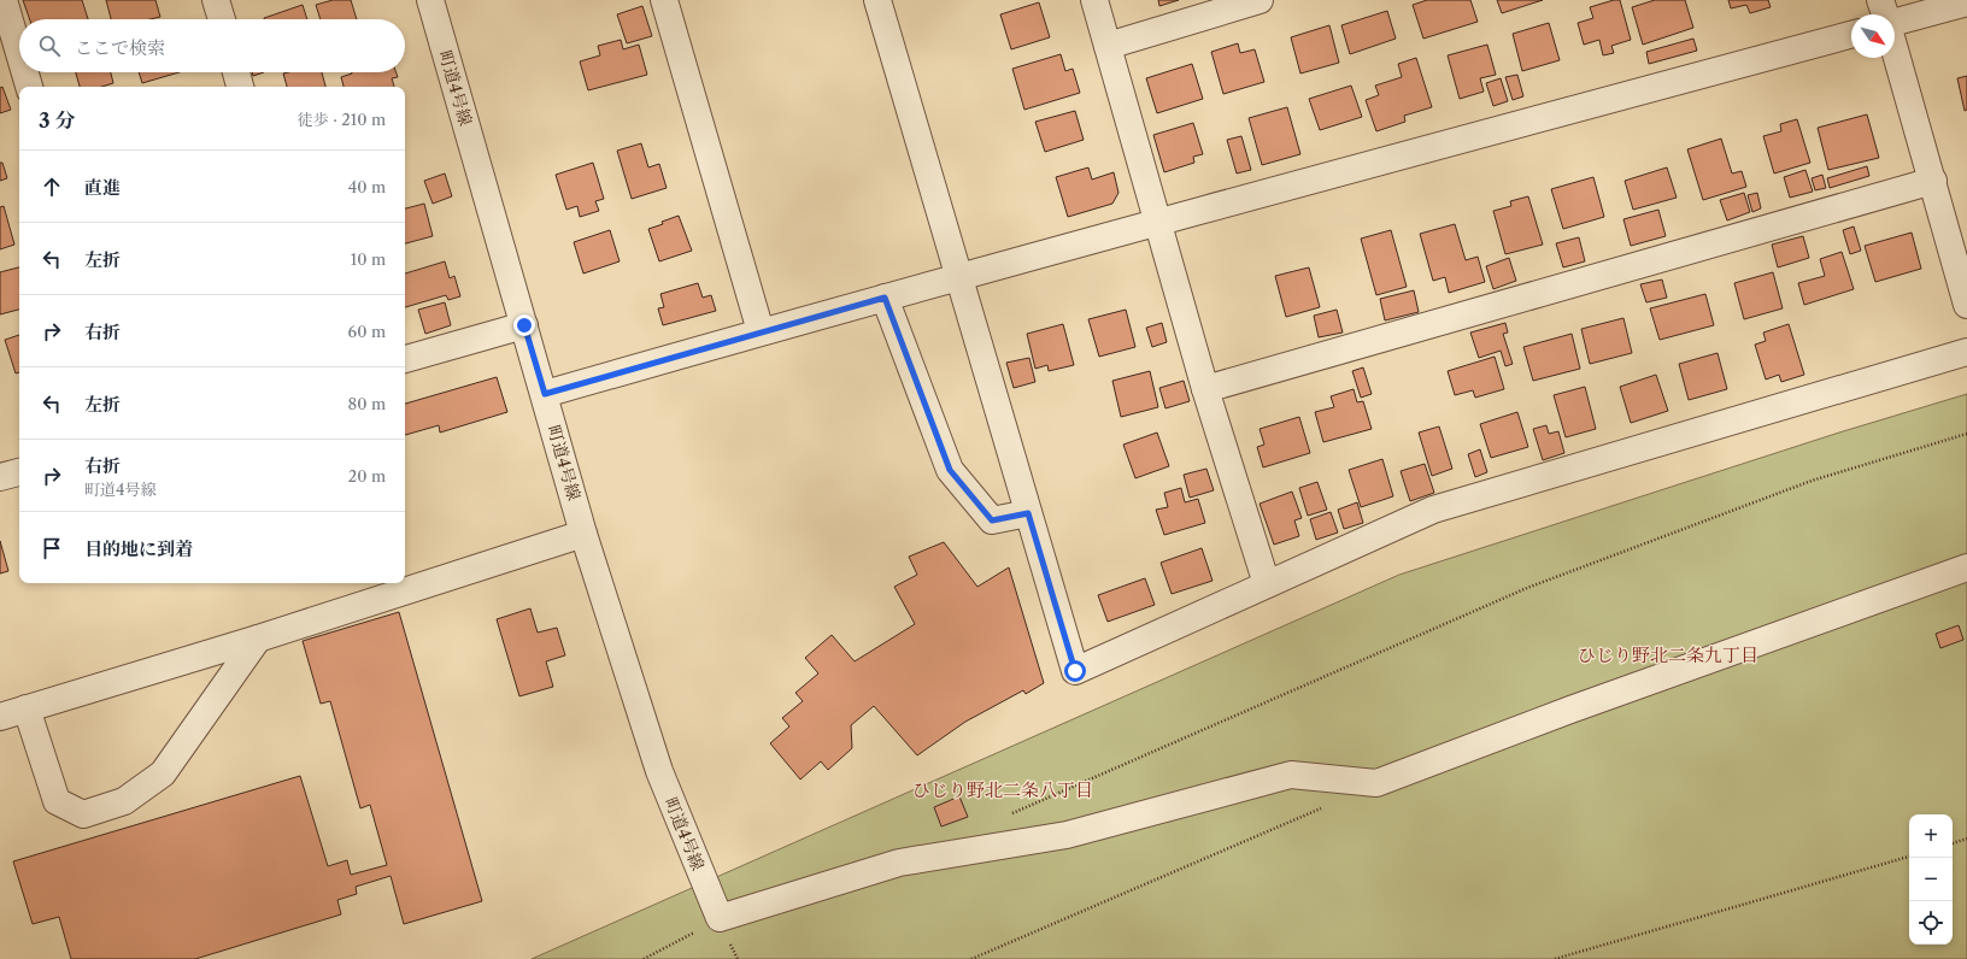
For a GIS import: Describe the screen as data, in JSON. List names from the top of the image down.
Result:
{
  "streets": {
    "street": ["町道4号線"]
  },
  "districts": ["ひじり野北二条九丁目", "ひじり野北二条八丁目"],
  "north": "bottom right",
  "page": {
    "search": "ここで検索",
    "heading": ["3 分", "徒歩 · 210 m"],
    "list": [
      ["直進", "40 m"],
      ["左折", "10 m"],
      ["右折", "60 m"],
      ["左折", "80 m"],
      ["右折", "町道4号線", "20 m"],
      "目的地に到着"
    ],
    "map_buttons": ["+", "−"]
  }
}
